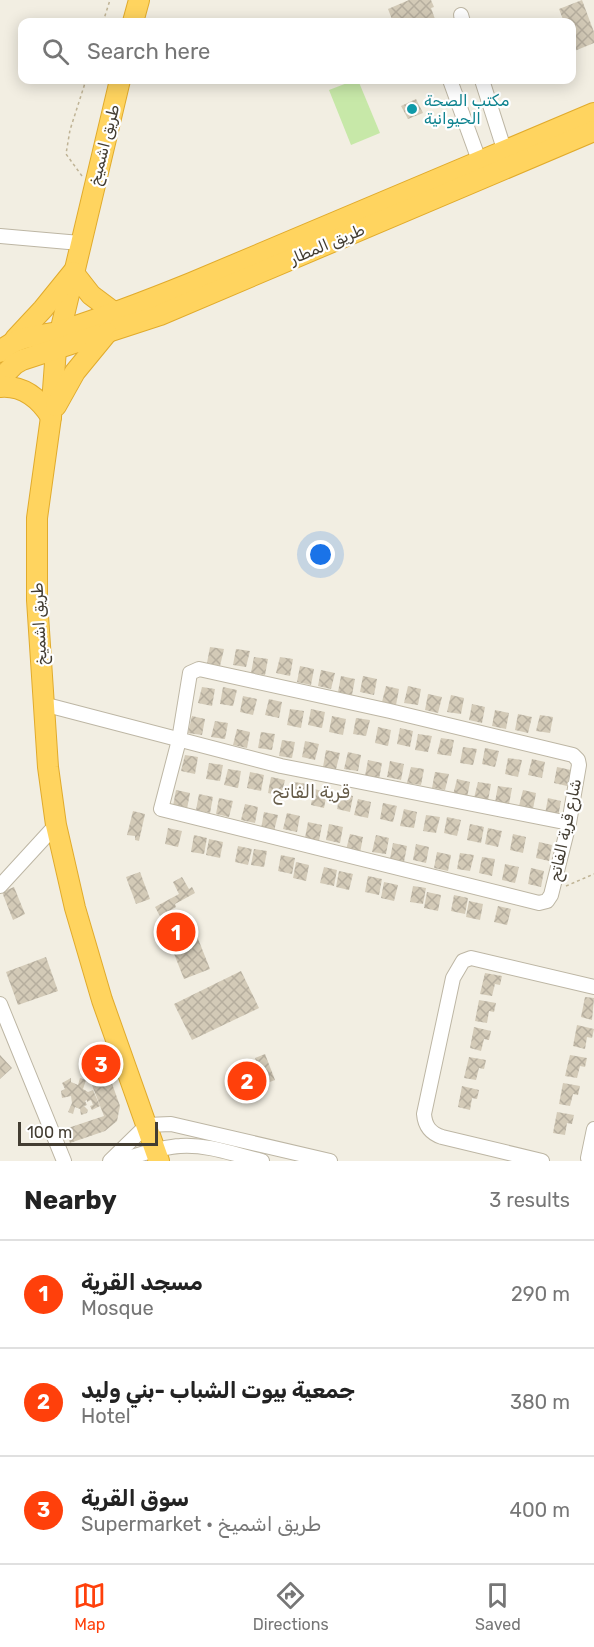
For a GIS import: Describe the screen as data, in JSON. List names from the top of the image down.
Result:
{
  "streets": {
    "highway": ["طريق اشميخ", "طريق المطار"],
    "street": ["شارع قرية الفاتح"]
  },
  "crossings": [
    ["طريق اشميخ", "طريق المطار"]
  ],
  "districts": ["قرية الفاتح"],
  "places": ["مكتب الصحة الحيوانية"],
  "scale_bar": "100 m",
  "page": {
    "search": "Search here",
    "pins": ["1", "3", "2"],
    "scale": "100 m",
    "heading": ["Nearby", "3 results"],
    "list": [
      {
        "mark": "1",
        "name": "مسجد القرية",
        "note": "Mosque",
        "value": "290 m"
      },
      {
        "mark": "2",
        "name": "جمعية بيوت الشباب -بني وليد",
        "note": "Hotel",
        "value": "380 m"
      },
      {
        "mark": "3",
        "name": "سوق القرية",
        "note": "Supermarket · طريق اشميخ",
        "value": "400 m"
      }
    ],
    "nav": ["Map", "Directions", "Saved"]
  }
}
